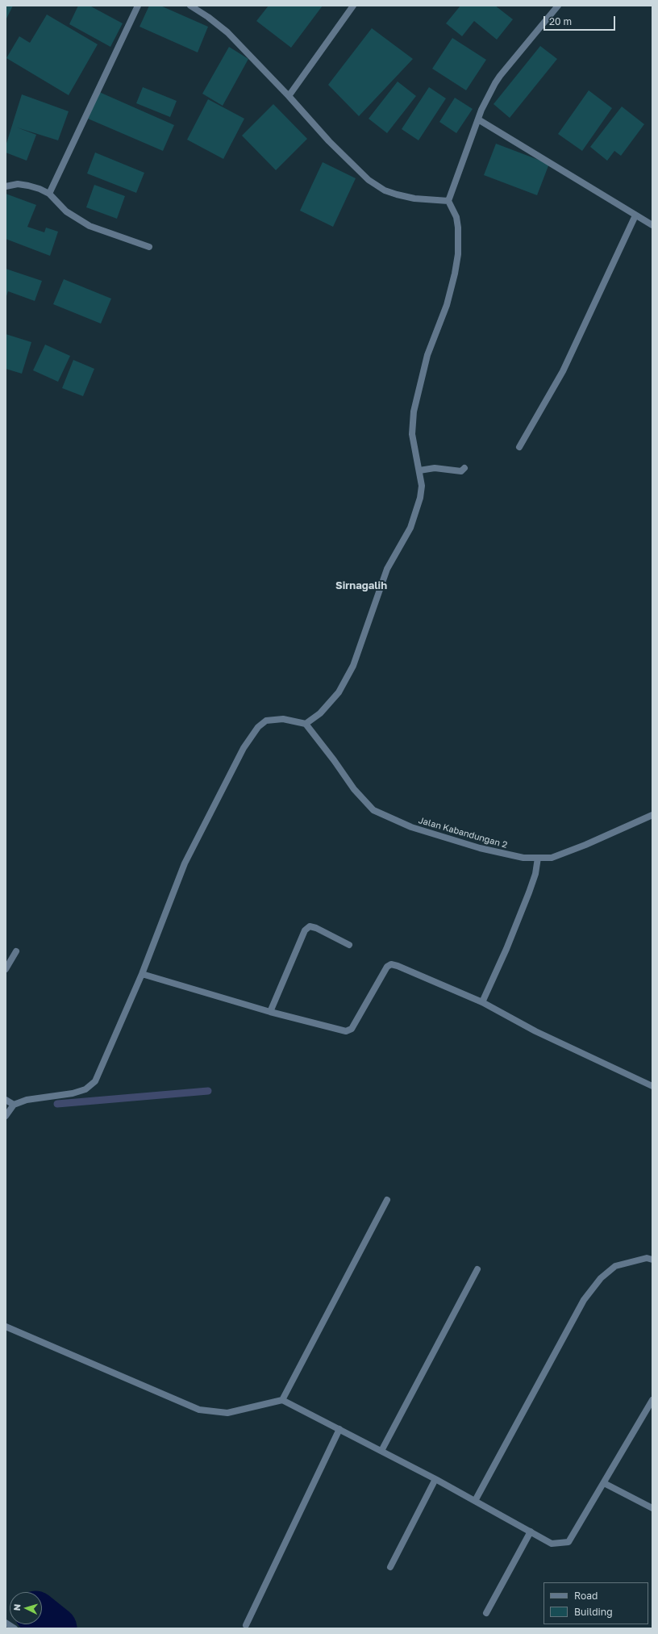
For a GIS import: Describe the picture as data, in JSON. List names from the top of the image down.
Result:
{
  "streets": {
    "street": ["Jalan Kabandungan 2"]
  },
  "districts": ["Sirnagalih"],
  "legend": ["Road", "Building"],
  "scale_bar": "20 m",
  "north": "left"
}
